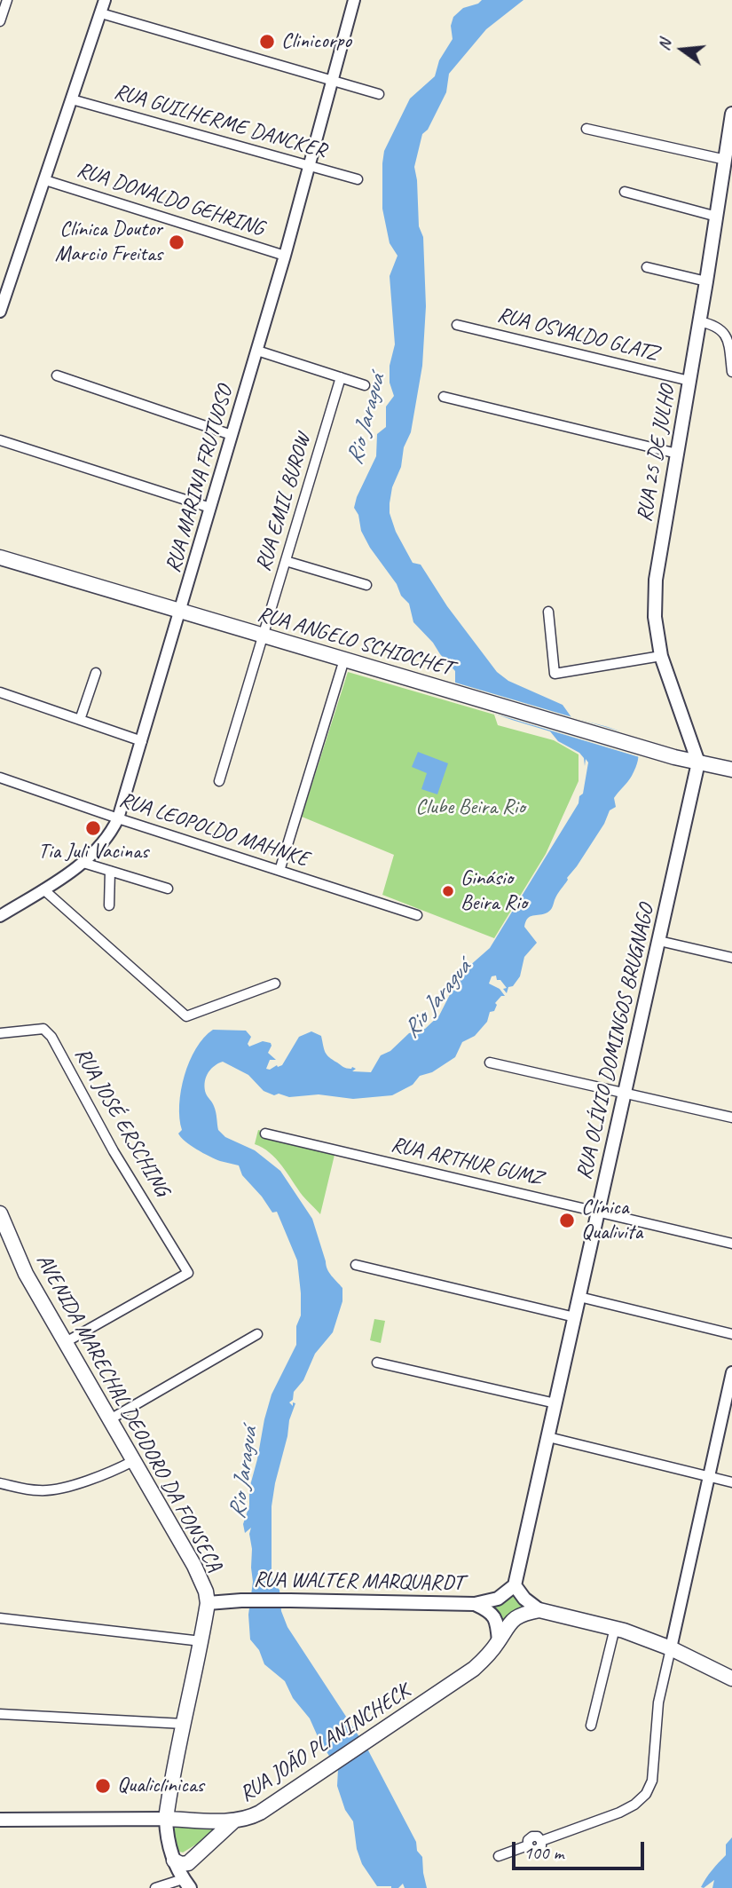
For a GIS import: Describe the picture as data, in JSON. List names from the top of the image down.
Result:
{
  "streets": {
    "main road": [
      "RUA 25 DE JULHO",
      "RUA ANGELO SCHIOCHET",
      "RUA OLÍVIO DOMINGOS BRUGNAGO",
      "AVENIDA MARECHAL DEODORO DA FONSECA",
      "RUA WALTER MARQUARDT",
      "RUA JOÃO PLANINCHECK"
    ],
    "street": [
      "RUA GUILHERME DANCKER",
      "RUA DONALDO GEHRING",
      "RUA OSVALDO GLATZ",
      "RUA MARINA FRUTUOSO",
      "RUA EMIL BUROW",
      "RUA LEOPOLDO MAHNKE",
      "RUA JOSÉ ERSCHING",
      "RUA ARTHUR GUMZ"
    ]
  },
  "crossings": [
    ["RUA GUILHERME DANCKER", "RUA MARINA FRUTUOSO"],
    ["RUA DONALDO GEHRING", "RUA MARINA FRUTUOSO"],
    ["RUA OSVALDO GLATZ", "RUA 25 DE JULHO"],
    ["RUA 25 DE JULHO", "RUA ANGELO SCHIOCHET"],
    ["RUA 25 DE JULHO", "RUA OLÍVIO DOMINGOS BRUGNAGO"],
    ["RUA MARINA FRUTUOSO", "RUA ANGELO SCHIOCHET"],
    ["RUA MARINA FRUTUOSO", "RUA LEOPOLDO MAHNKE"],
    ["RUA EMIL BUROW", "RUA ANGELO SCHIOCHET"],
    ["RUA ANGELO SCHIOCHET", "RUA OLÍVIO DOMINGOS BRUGNAGO"],
    ["RUA OLÍVIO DOMINGOS BRUGNAGO", "RUA ARTHUR GUMZ"],
    ["RUA OLÍVIO DOMINGOS BRUGNAGO", "RUA WALTER MARQUARDT"],
    ["RUA JOSÉ ERSCHING", "AVENIDA MARECHAL DEODORO DA FONSECA"],
    ["AVENIDA MARECHAL DEODORO DA FONSECA", "RUA WALTER MARQUARDT"],
    ["RUA WALTER MARQUARDT", "RUA JOÃO PLANINCHECK"]
  ],
  "water": ["Rio Jaraguá"],
  "parks": ["Clube Beira Rio"],
  "places": [
    "Clinicorpo",
    "Clínica Doutor Marcio Freitas",
    "Tia Juli Vacinas",
    "Ginásio Beira Rio",
    "Clínica Qualivita",
    "Qualiclinicas"
  ],
  "scale_bar": "100 m",
  "north": "left"
}
